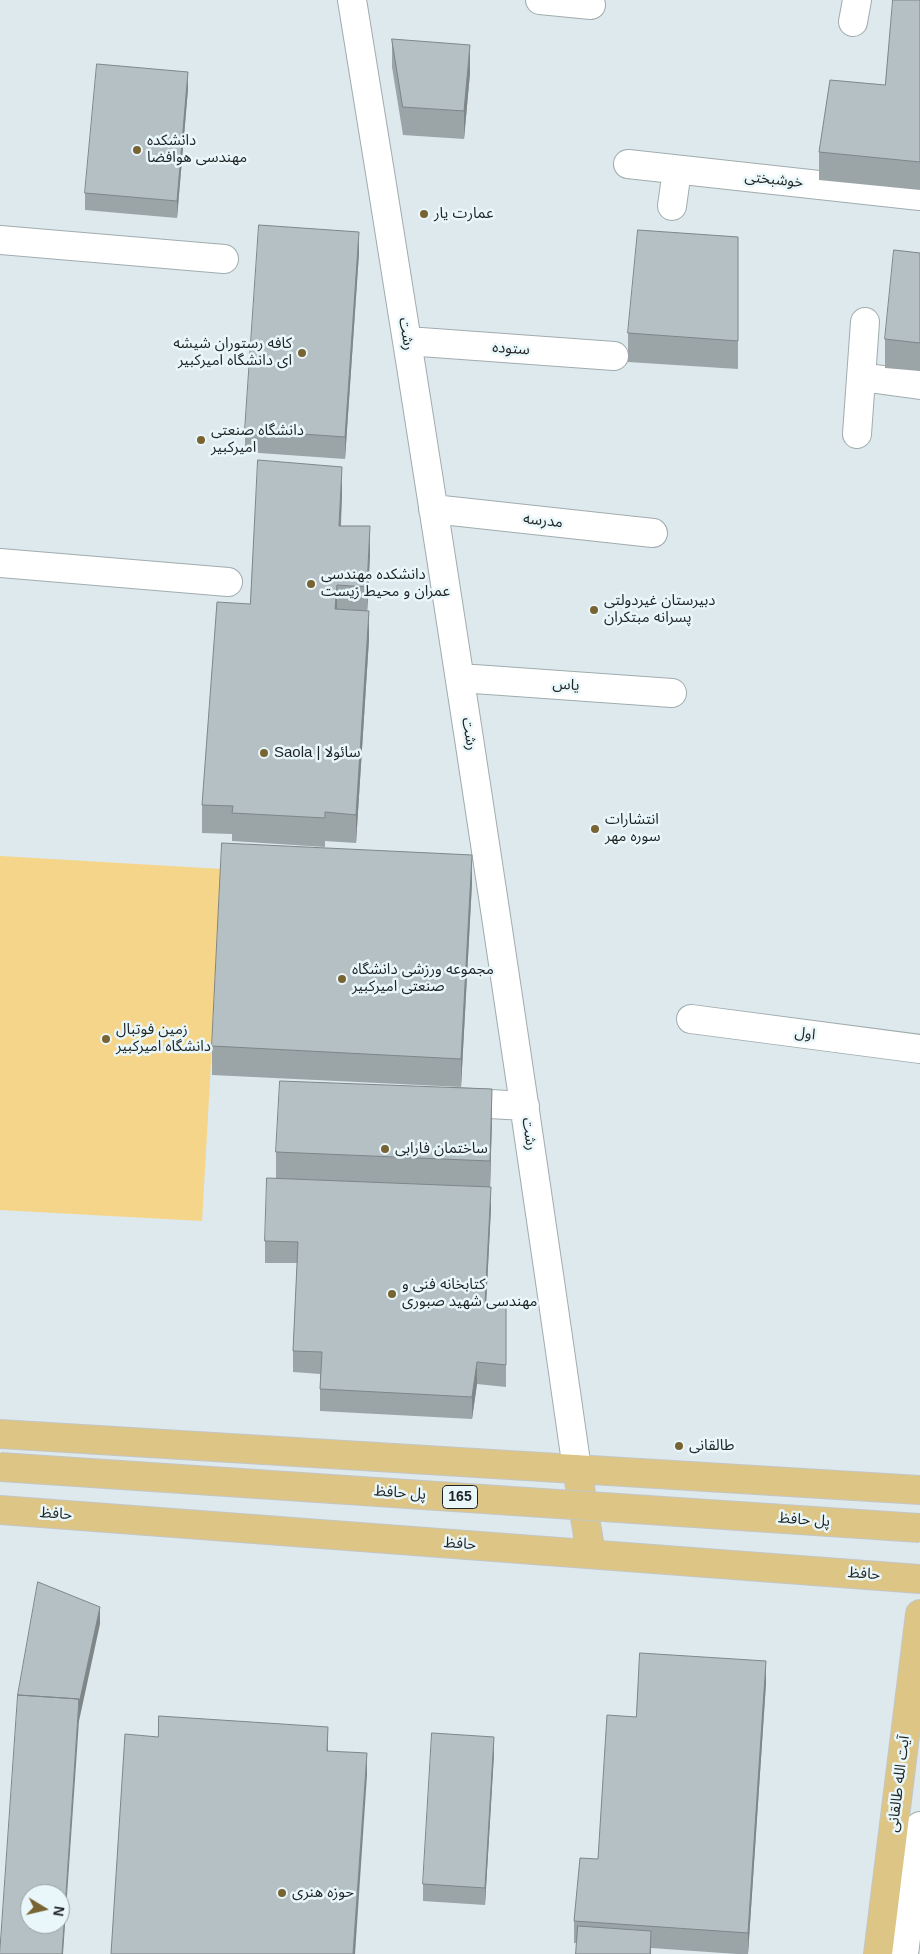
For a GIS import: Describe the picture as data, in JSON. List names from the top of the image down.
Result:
{
  "streets": {
    "main road": [
      "پل حافظ",
      "165",
      "حافظ",
      "آیت الله طالقانی"
    ],
    "street": [
      "خوشبختی",
      "رشت",
      "ستوده",
      "مدرسه",
      "یاس",
      "اول"
    ]
  },
  "crossings": [
    ["رشت", "ستوده"],
    ["رشت", "مدرسه"],
    ["رشت", "یاس"]
  ],
  "places": [
    "دانشکده مهندسی هوافضا",
    "عمارت یار",
    "کافه رستوران شیشه ای دانشگاه امیرکبیر",
    "دانشگاه صنعتی امیرکبیر",
    "دانشکده مهندسی عمران و محیط زیست",
    "دبیرستان غیردولتی پسرانه مبتکران",
    "Saola | سائولا",
    "انتشارات سوره مهر",
    "مجموعه ورزشی دانشگاه صنعتی امیرکبیر",
    "زمین فوتبال دانشگاه امیرکبیر",
    "ساختمان فارابی",
    "کتابخانه فنی و مهندسی شهید صبوری",
    "طالقانی",
    "حوزه هنری"
  ],
  "north": "right"
}
